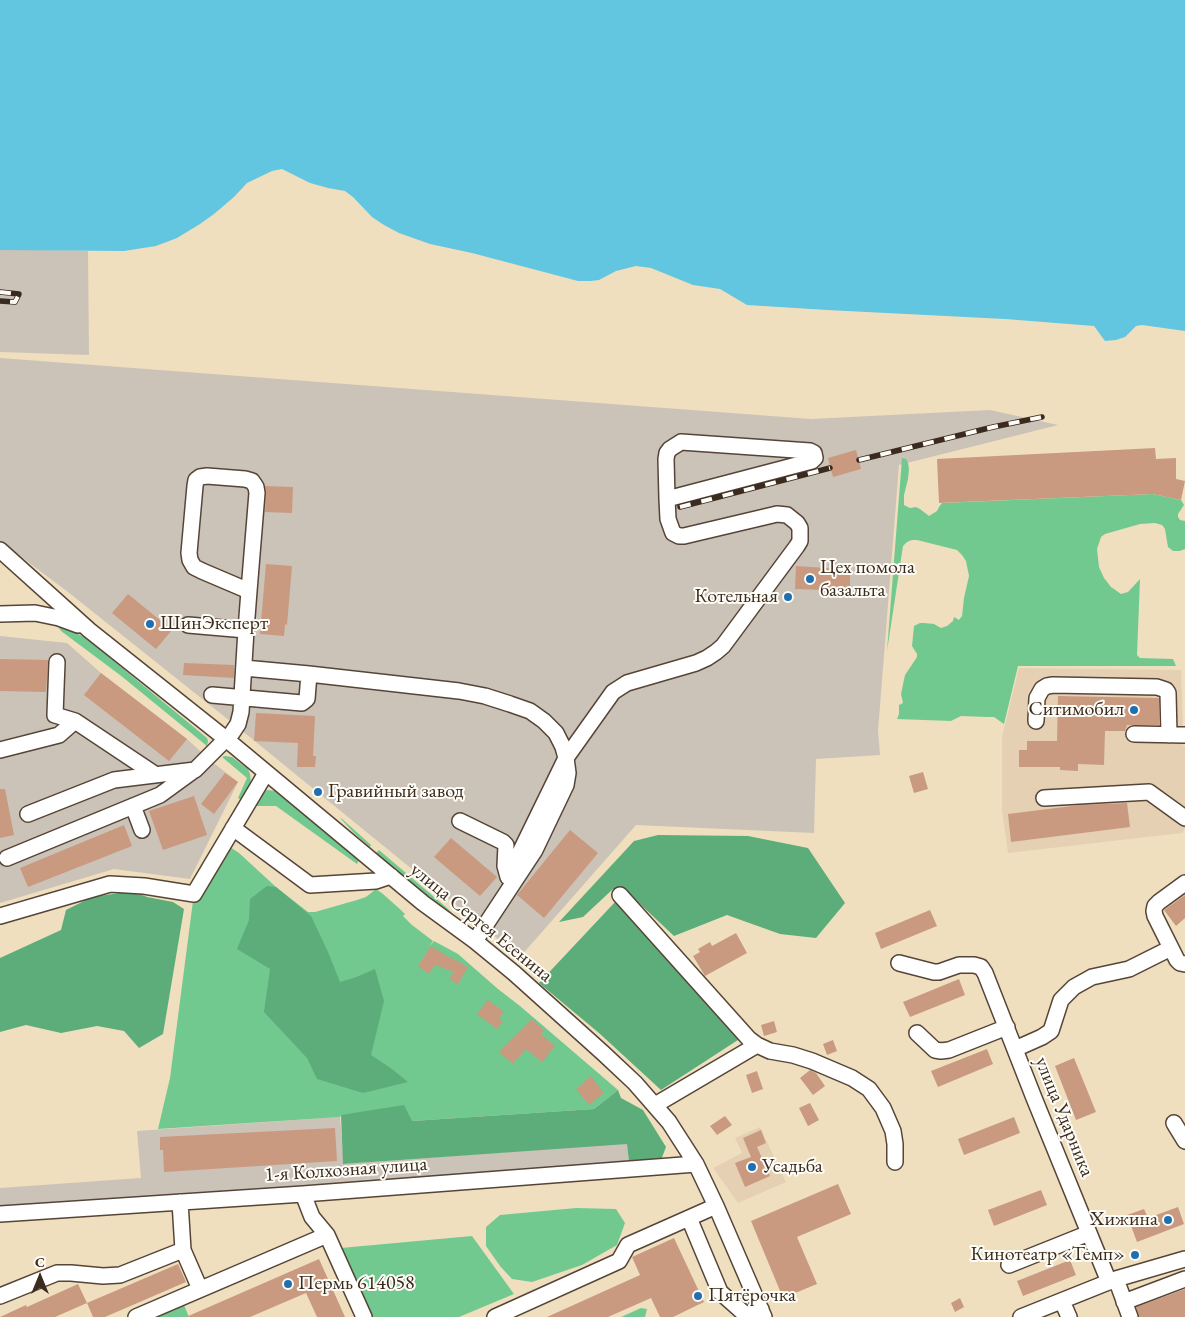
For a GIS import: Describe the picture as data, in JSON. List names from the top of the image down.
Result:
{
  "streets": {
    "street": ["улица Сергея Есенина", "улица Ударника", "1-я Колхозная улица"]
  },
  "crossings": [
    ["улица Сергея Есенина", "1-я Колхозная улица"]
  ],
  "places": [
    "Цех помола базальта",
    "Котельная",
    "ШинЭксперт",
    "Ситимобил",
    "Гравийный завод",
    "Усадьба",
    "Хижина",
    "Кинотеатр «Темп»",
    "Пермь 614058",
    "Пятёрочка"
  ],
  "north": "top"
}
